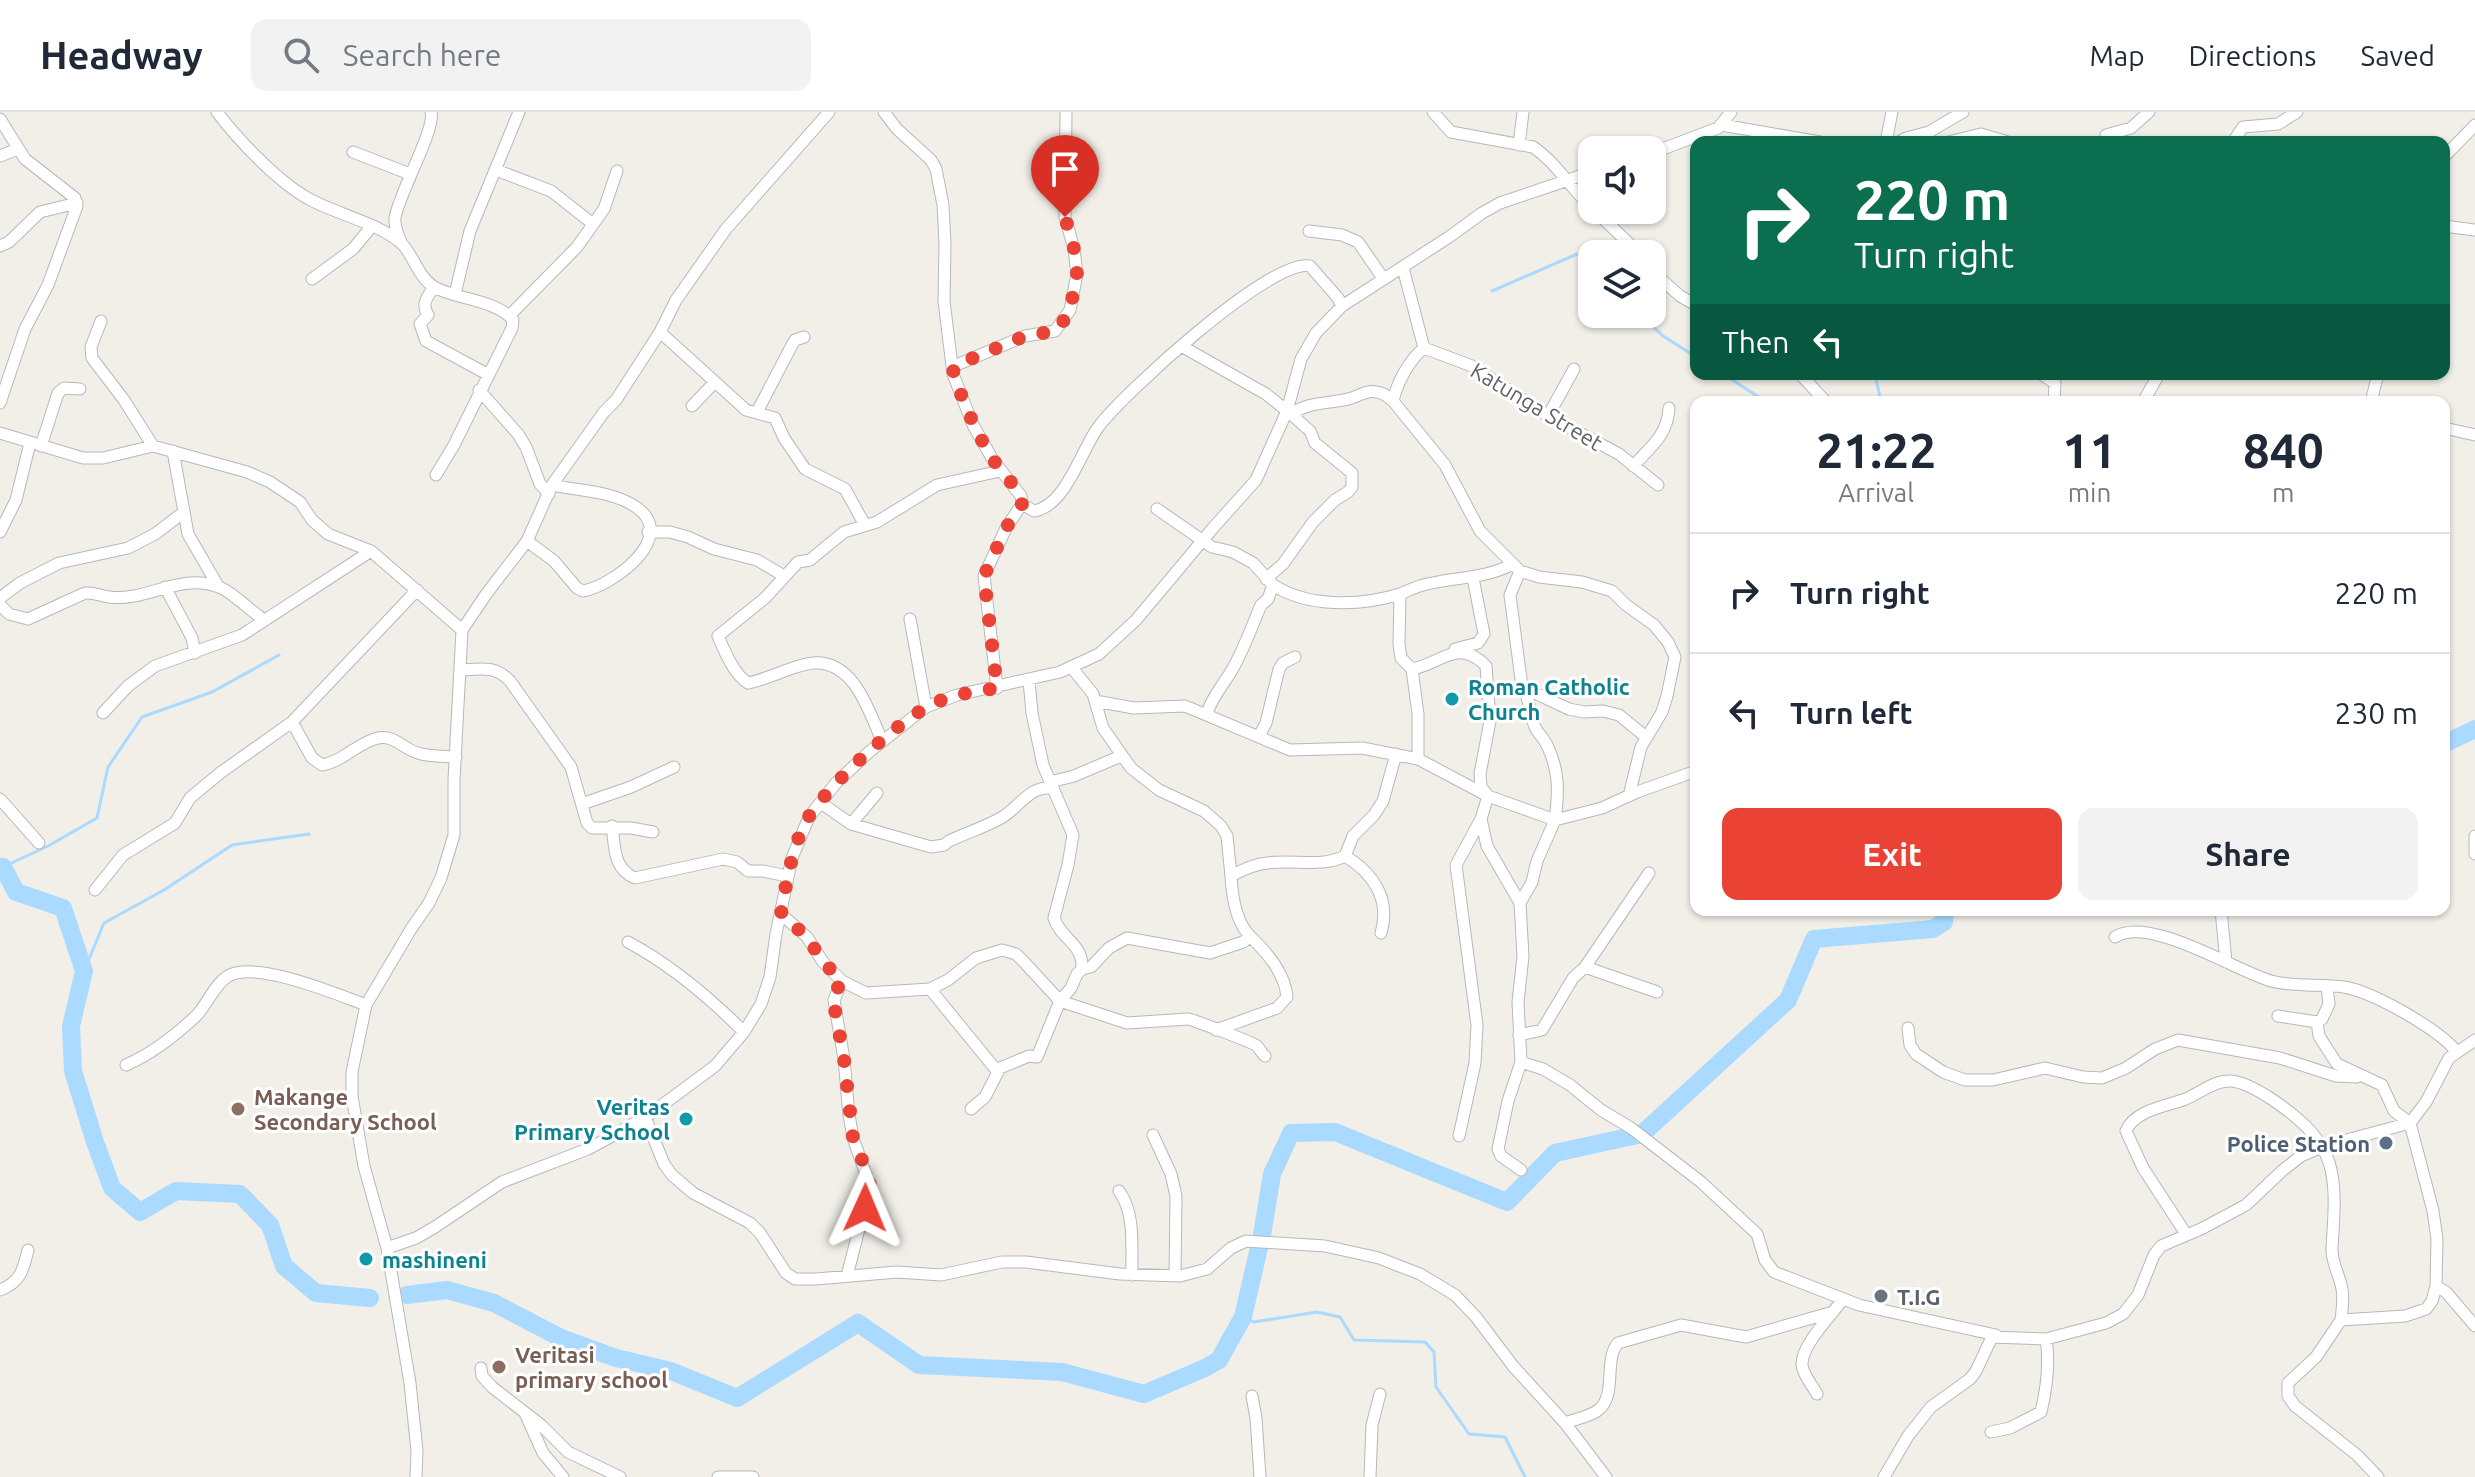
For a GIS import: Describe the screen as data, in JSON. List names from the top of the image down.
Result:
{
  "streets": {
    "street": ["Katunga Street"]
  },
  "places": [
    "Roman Catholic Church",
    "Makange Secondary School",
    "Veritas Primary School",
    "Police Station",
    "mashineni",
    "T.I.G",
    "Veritasi primary school"
  ],
  "page": {
    "header": "Headway",
    "search": "Search here",
    "nav": ["Map", "Directions", "Saved"],
    "turn": ["220 m", "Turn right"],
    "then": "Then",
    "eta": [
      "21:22",
      "Arrival",
      "11",
      "min",
      "840",
      "m"
    ],
    "list": [
      {
        "name": "Turn right",
        "value": "220 m"
      },
      {
        "name": "Turn left",
        "value": "230 m"
      }
    ],
    "buttons": ["Exit", "Share"]
  }
}
